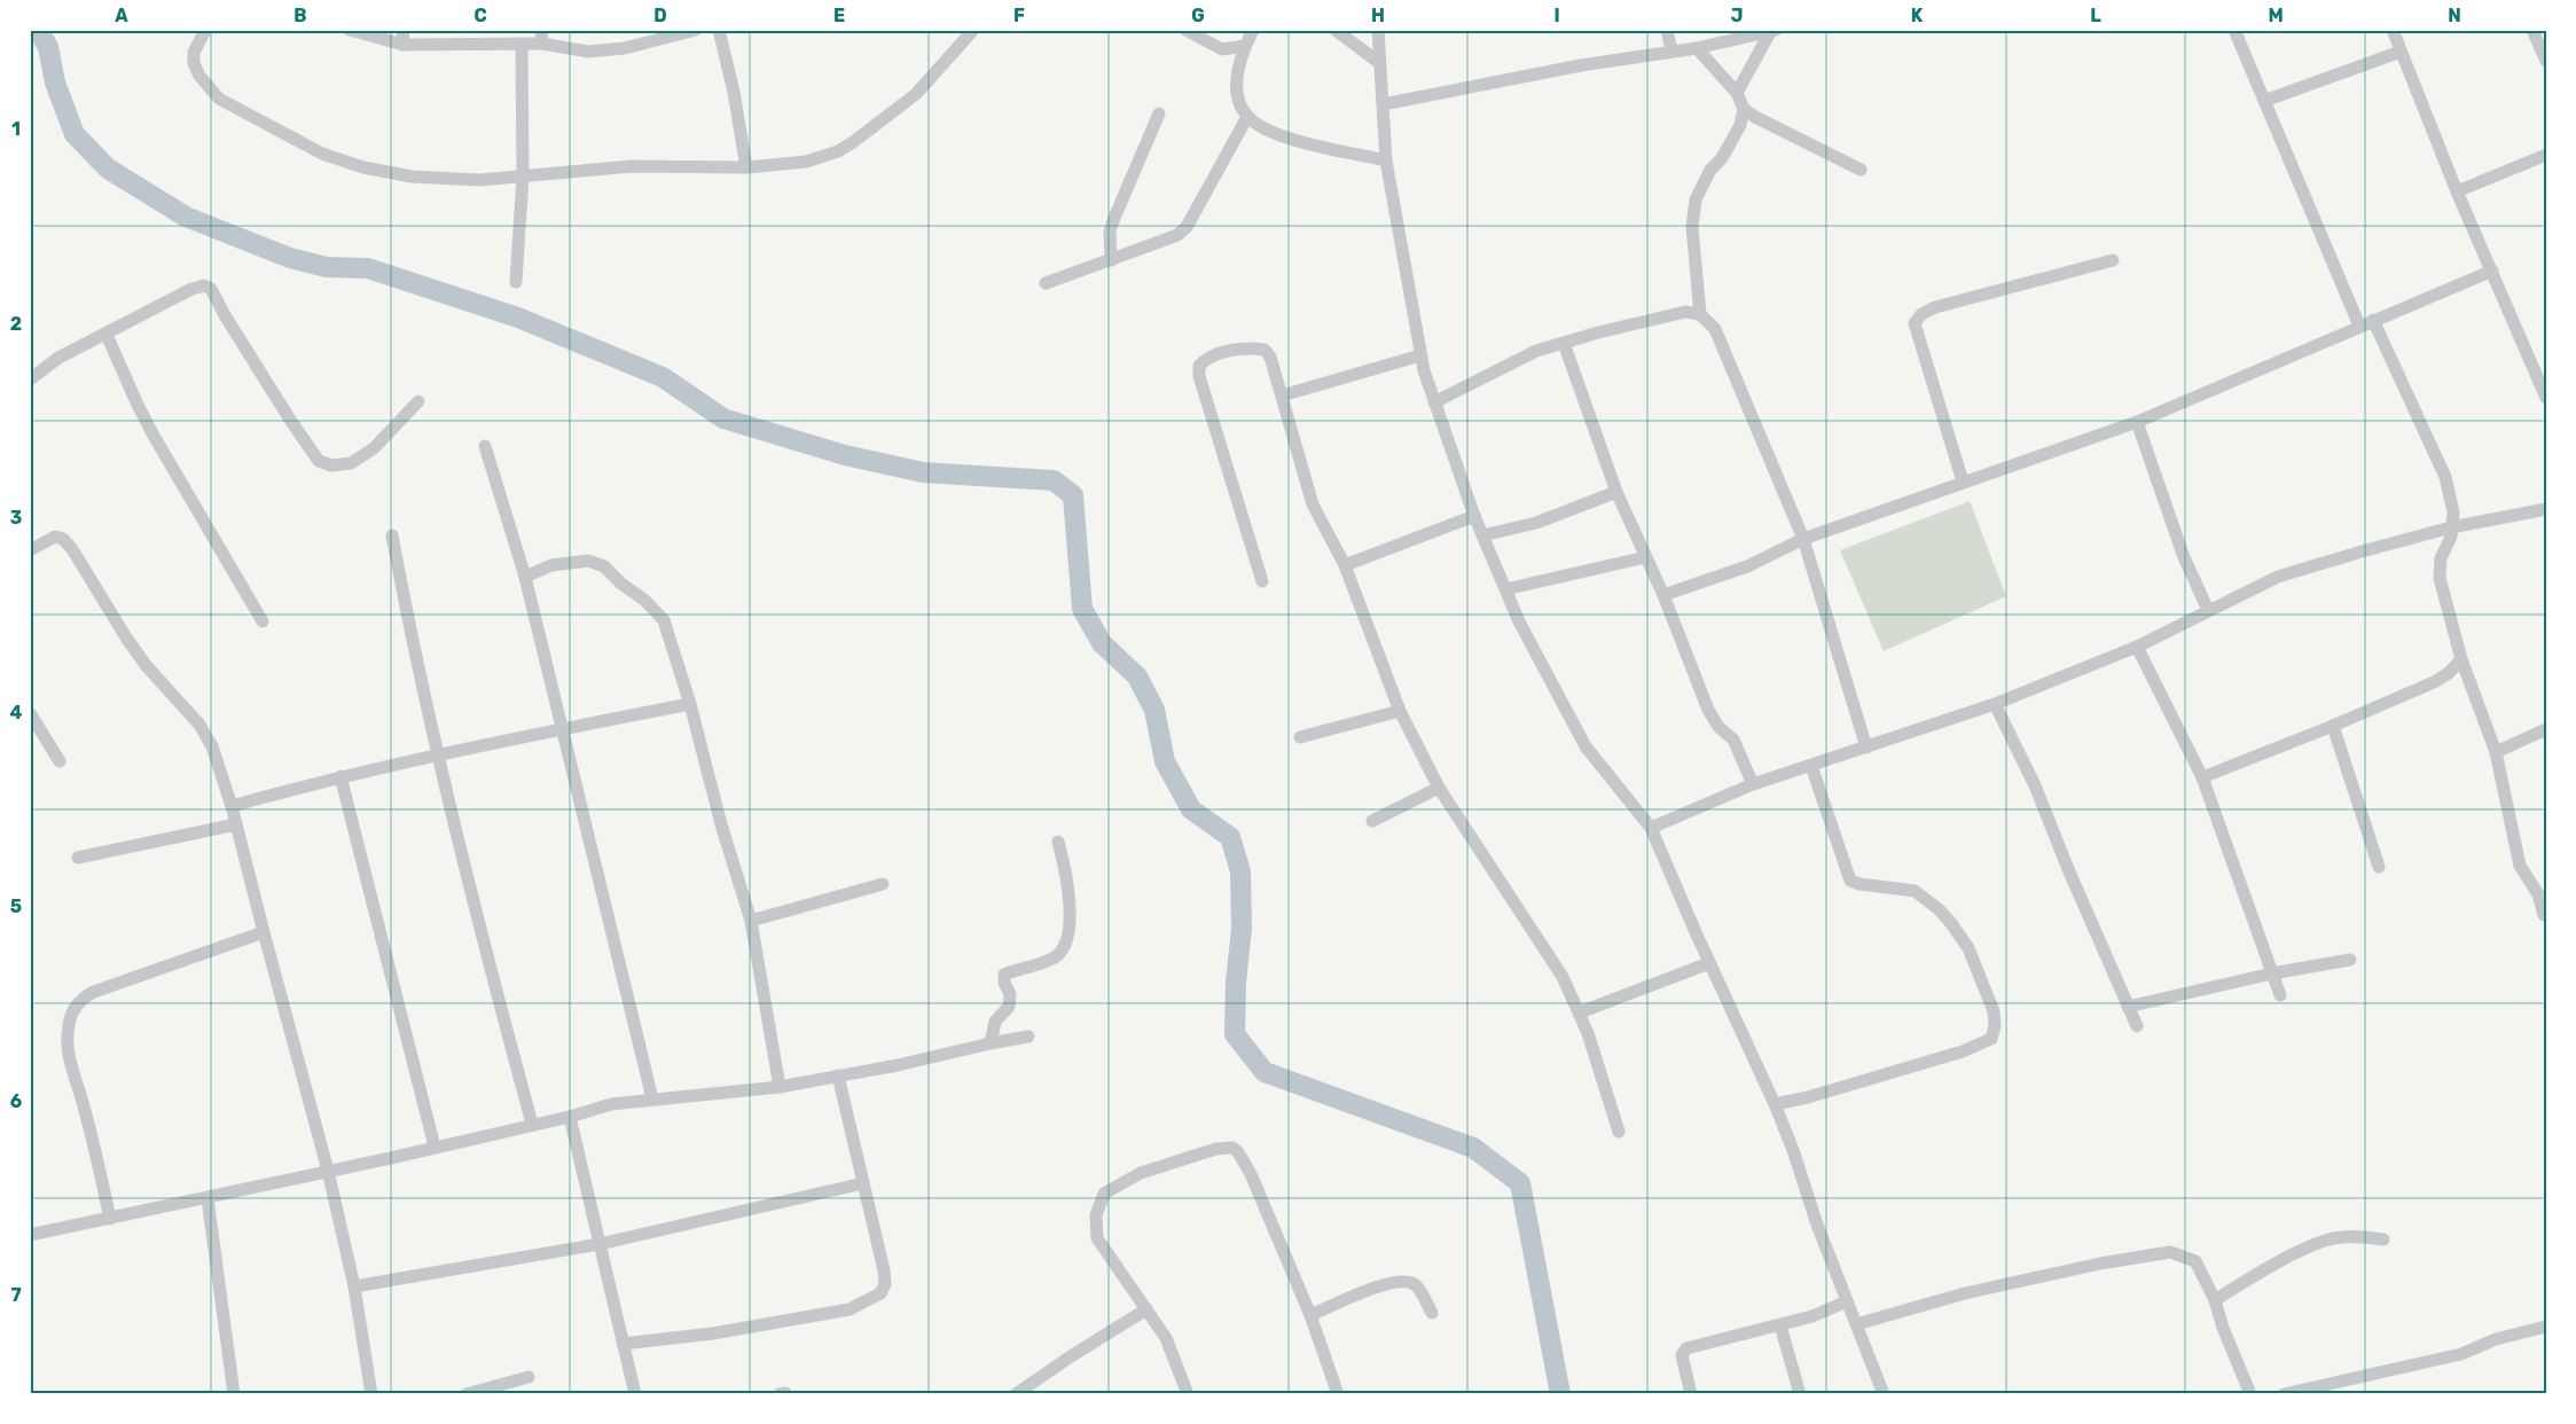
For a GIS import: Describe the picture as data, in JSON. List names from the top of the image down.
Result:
{
  "grid": {
    "columns": [
      "A",
      "B",
      "C",
      "D",
      "E",
      "F",
      "G",
      "H",
      "I",
      "J",
      "K",
      "L",
      "M",
      "N"
    ],
    "rows": [
      "1",
      "2",
      "3",
      "4",
      "5",
      "6",
      "7"
    ]
  }
}
